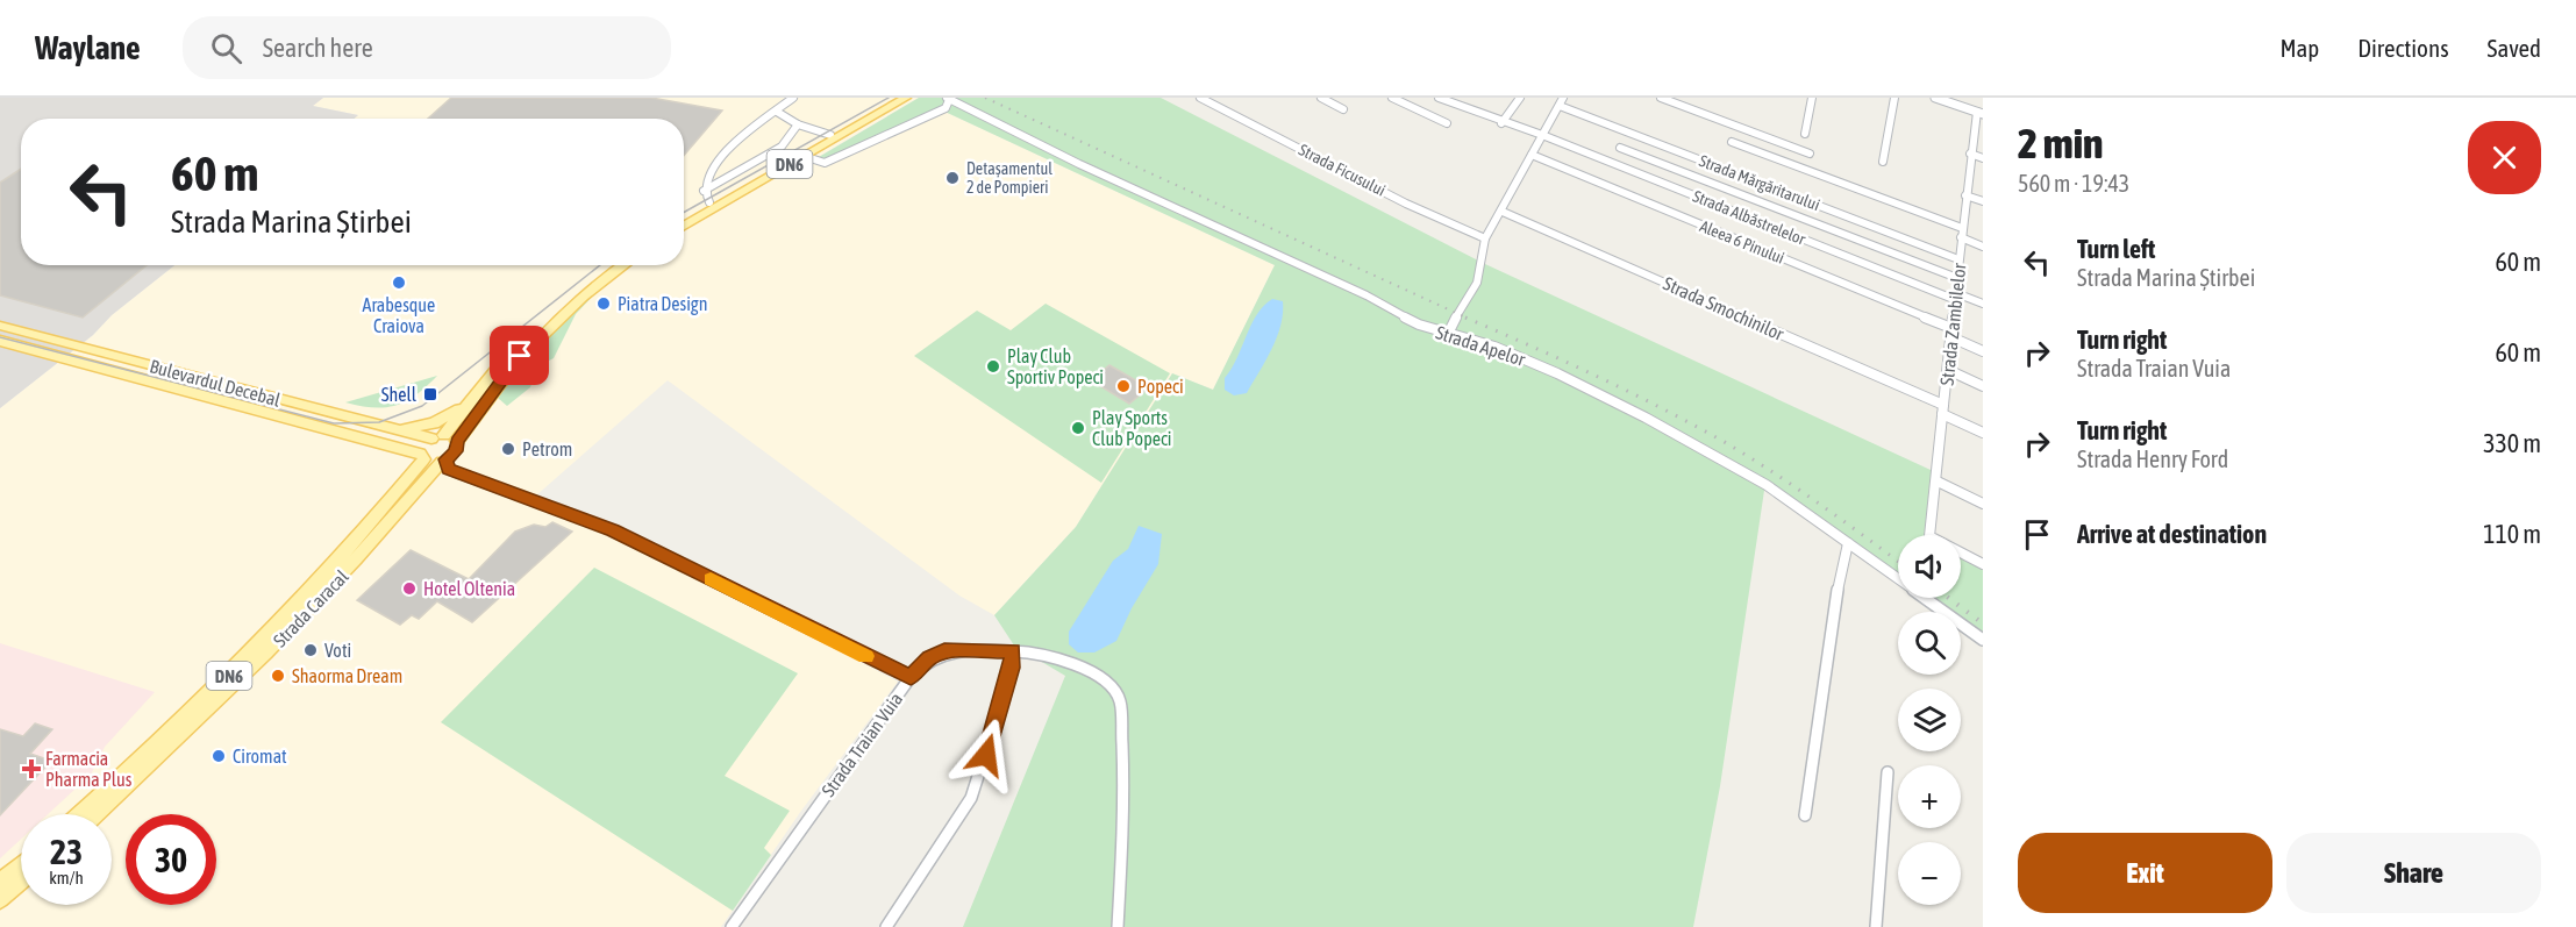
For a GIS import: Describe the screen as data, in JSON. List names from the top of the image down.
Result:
{
  "streets": {
    "main road": ["DN6", "Bulevardul Decebal", "Strada Caracal"],
    "street": [
      "Strada Ficusului",
      "Strada Mărgăritarului",
      "Strada Albăstrelelor",
      "Aleea 6 Pinului",
      "Strada Smochinilor",
      "Strada Zambilelor",
      "Strada Apelor",
      "Strada Traian Vuia"
    ]
  },
  "crossings": [
    ["DN6", "Bulevardul Decebal"],
    ["DN6", "Strada Caracal"],
    ["DN6", "Strada Traian Vuia"],
    ["Strada Mărgăritarului", "Strada Zambilelor"],
    ["Strada Albăstrelelor", "Strada Zambilelor"],
    ["Aleea 6 Pinului", "Strada Zambilelor"],
    ["Strada Smochinilor", "Strada Zambilelor"],
    ["Bulevardul Decebal", "Strada Caracal"],
    ["Bulevardul Decebal", "Strada Traian Vuia"],
    ["Strada Caracal", "Strada Traian Vuia"]
  ],
  "places": {
    "other": [
      "Detașamentul 2 de Pompieri",
      "Arabesque Craiova",
      "Piatra Design",
      "Play Club Sportiv Popeci",
      "Popeci",
      "Play Sports Club Popeci",
      "Petrom",
      "Hotel Oltenia",
      "Voti",
      "Shaorma Dream",
      "Ciromat"
    ],
    "transit": ["Shell"],
    "health": ["Farmacia Pharma Plus"]
  },
  "page": {
    "header": "Waylane",
    "search": "Search here",
    "nav": ["Map", "Directions", "Saved"],
    "heading": ["2 min", "560 m · 19:43"],
    "turn": ["60 m", "Strada Marina Știrbei"],
    "list": [
      {
        "name": "Turn left",
        "note": "Strada Marina Știrbei",
        "value": "60 m"
      },
      {
        "name": "Turn right",
        "note": "Strada Traian Vuia",
        "value": "60 m"
      },
      {
        "name": "Turn right",
        "note": "Strada Henry Ford",
        "value": "330 m"
      },
      {
        "name": "Arrive at destination",
        "value": "110 m"
      }
    ],
    "map_buttons": ["+", "−"],
    "speed": "23 km/h",
    "limit": "30",
    "buttons": ["Exit", "Share"]
  }
}
